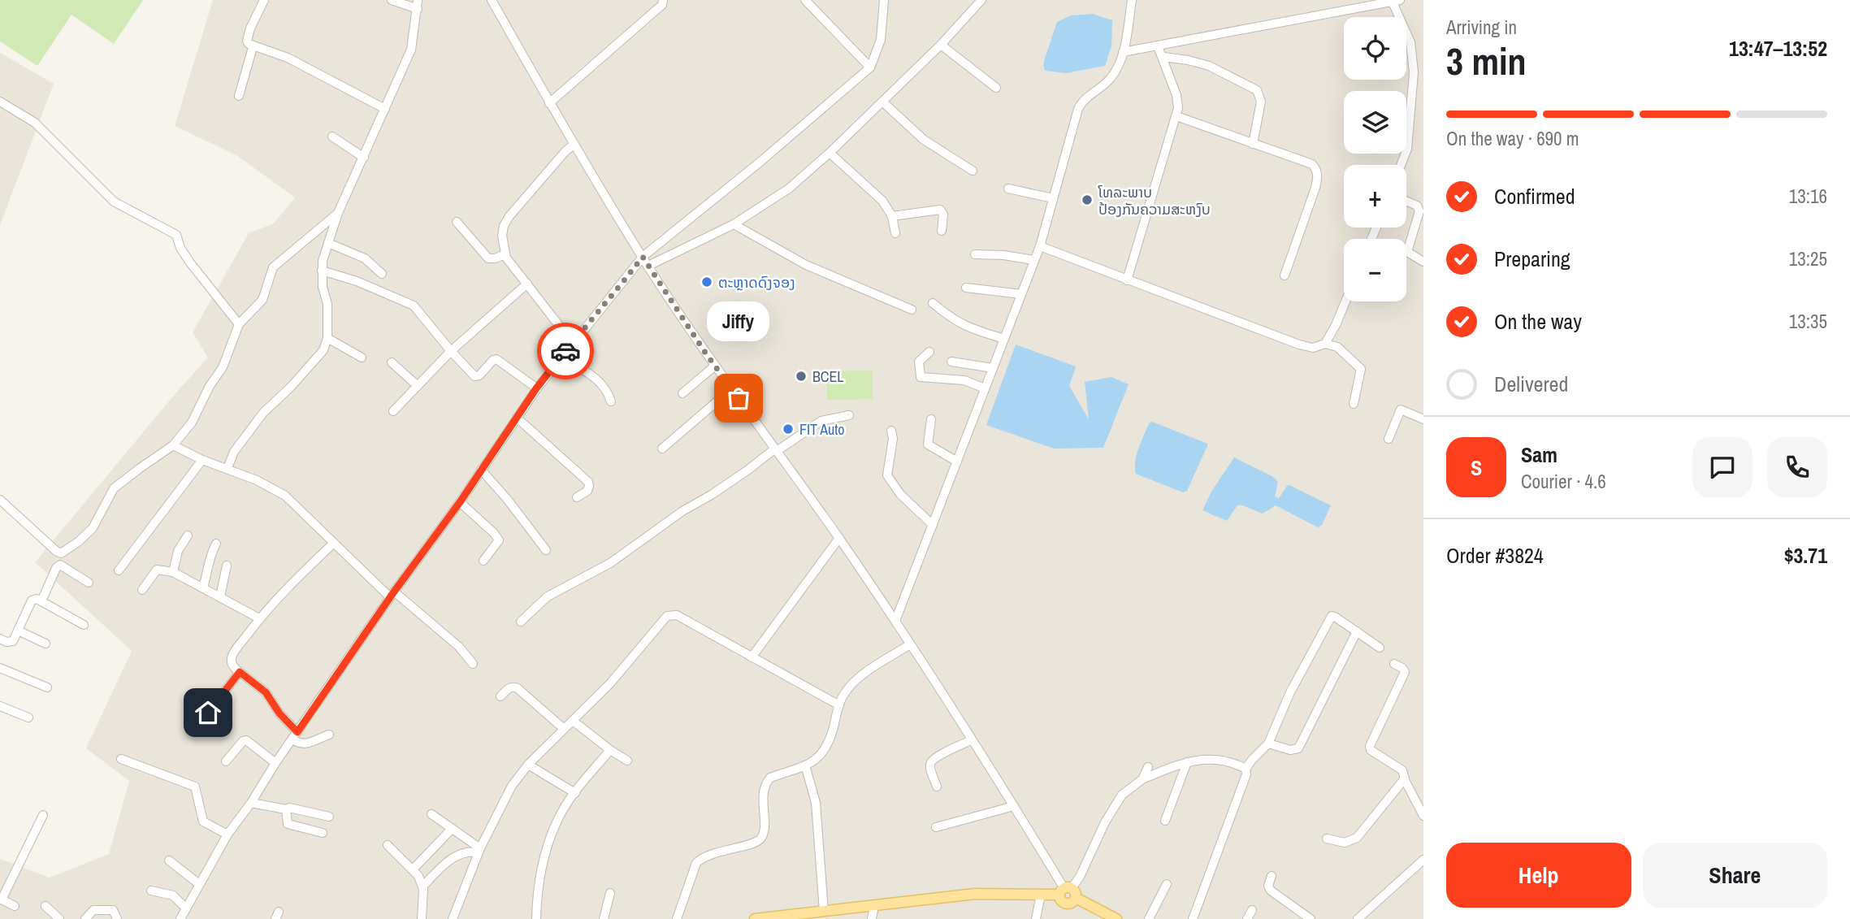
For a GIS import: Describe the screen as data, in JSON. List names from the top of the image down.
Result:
{
  "places": [
    "ໂທລະພາບ ປ້ອງກັນຄວາມສະຫງົບ",
    "ຕະຫຼາດດົງຈອງ",
    "BCEL",
    "Jiffy",
    "FIT Auto"
  ],
  "page": {
    "heading": ["3 min", "Arriving in", "13:47–13:52"],
    "panel": [
      "Sam",
      "Courier · 4.6",
      "Order #3824",
      "$3.71"
    ],
    "map_buttons": ["+", "−"],
    "bar": "On the way · 690 m",
    "list": [
      ["Confirmed", "13:16"],
      ["Preparing", "13:25"],
      ["On the way", "13:35"],
      "Delivered"
    ],
    "bubble": "Jiffy",
    "round": "S",
    "buttons": ["Help", "Share"]
  }
}
